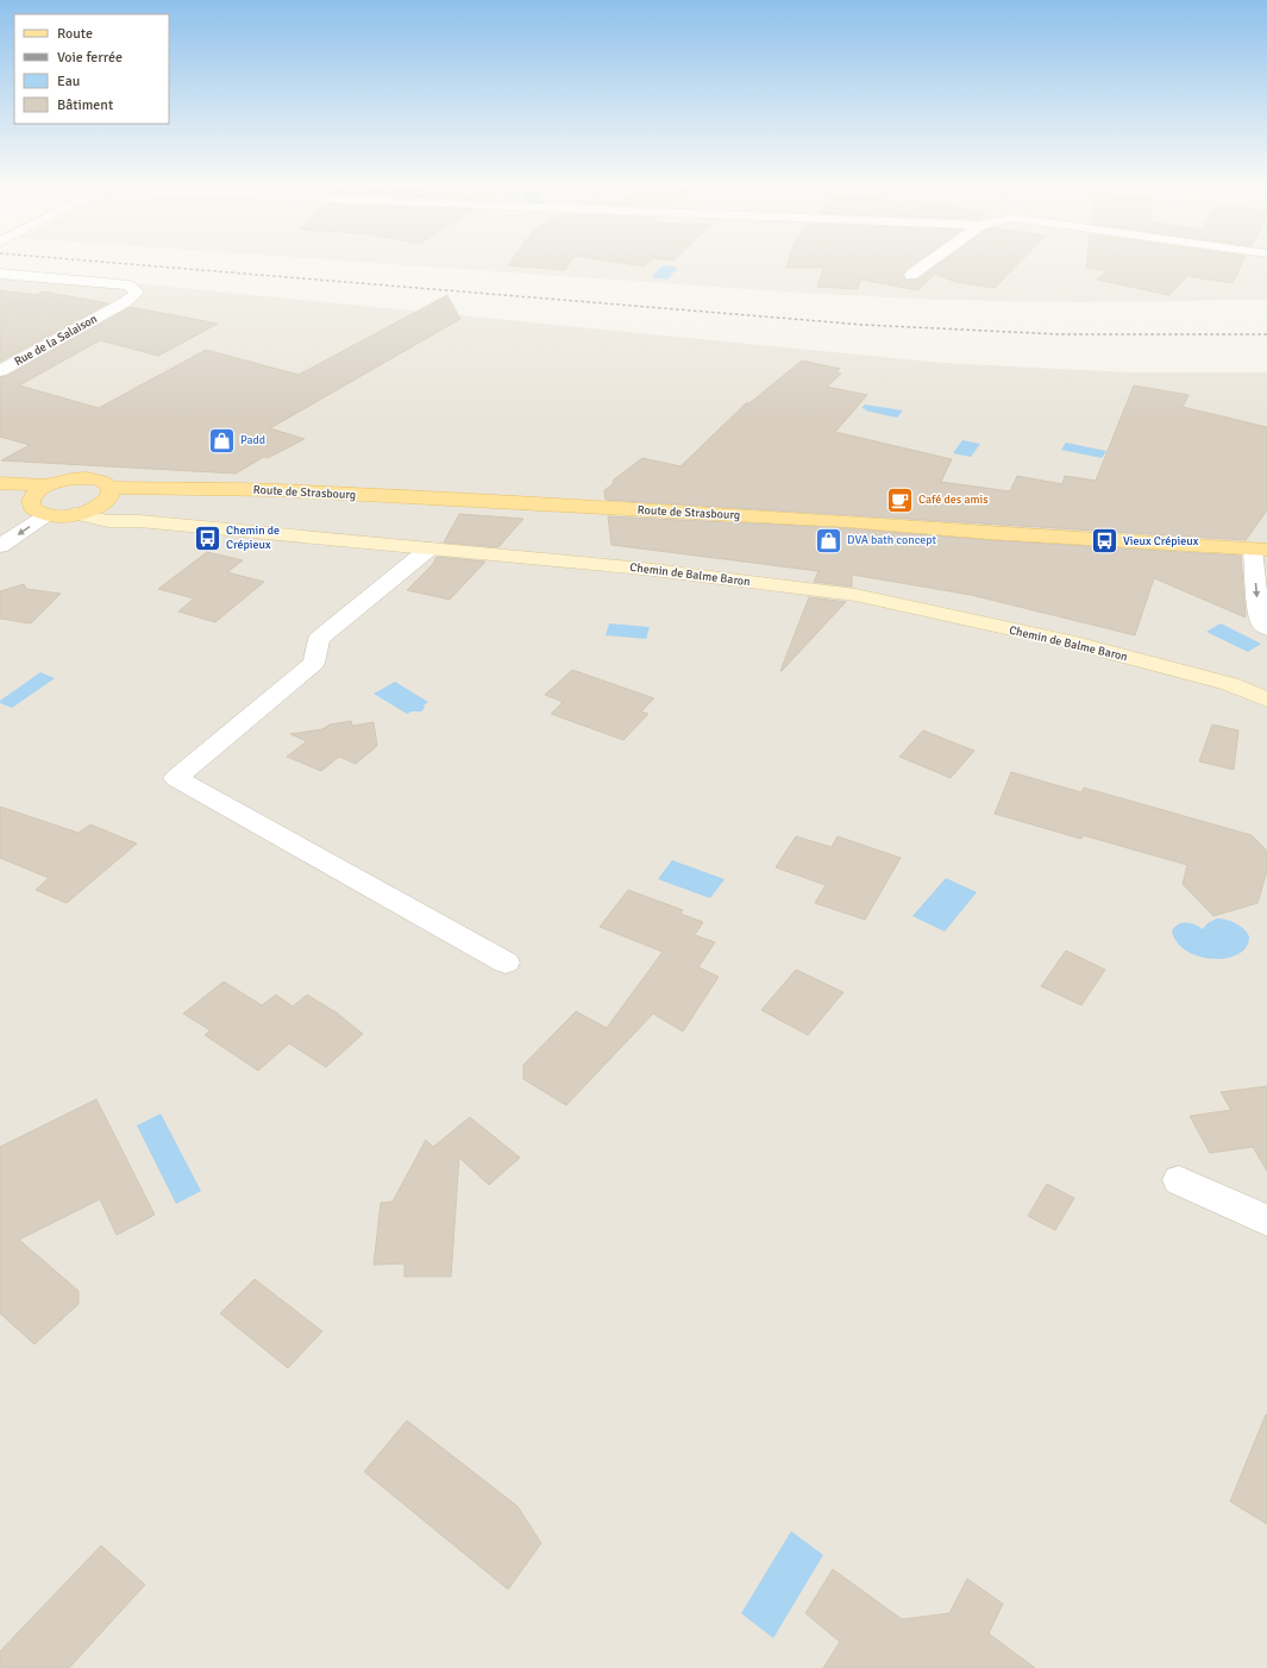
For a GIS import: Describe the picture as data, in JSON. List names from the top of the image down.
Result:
{
  "streets": {
    "main road": ["Route de Strasbourg"],
    "street": ["Rue de la Salaison", "Chemin de Balme Baron"]
  },
  "crossings": [
    ["Route de Strasbourg", "Chemin de Balme Baron"]
  ],
  "places": {
    "shop": ["Padd", "DVA bath concept"],
    "cafe": ["Café des amis"],
    "bus stop": ["Chemin de Crépieux", "Vieux Crépieux"]
  },
  "legend": [
    "Route",
    "Voie ferrée",
    "Eau",
    "Bâtiment"
  ]
}
